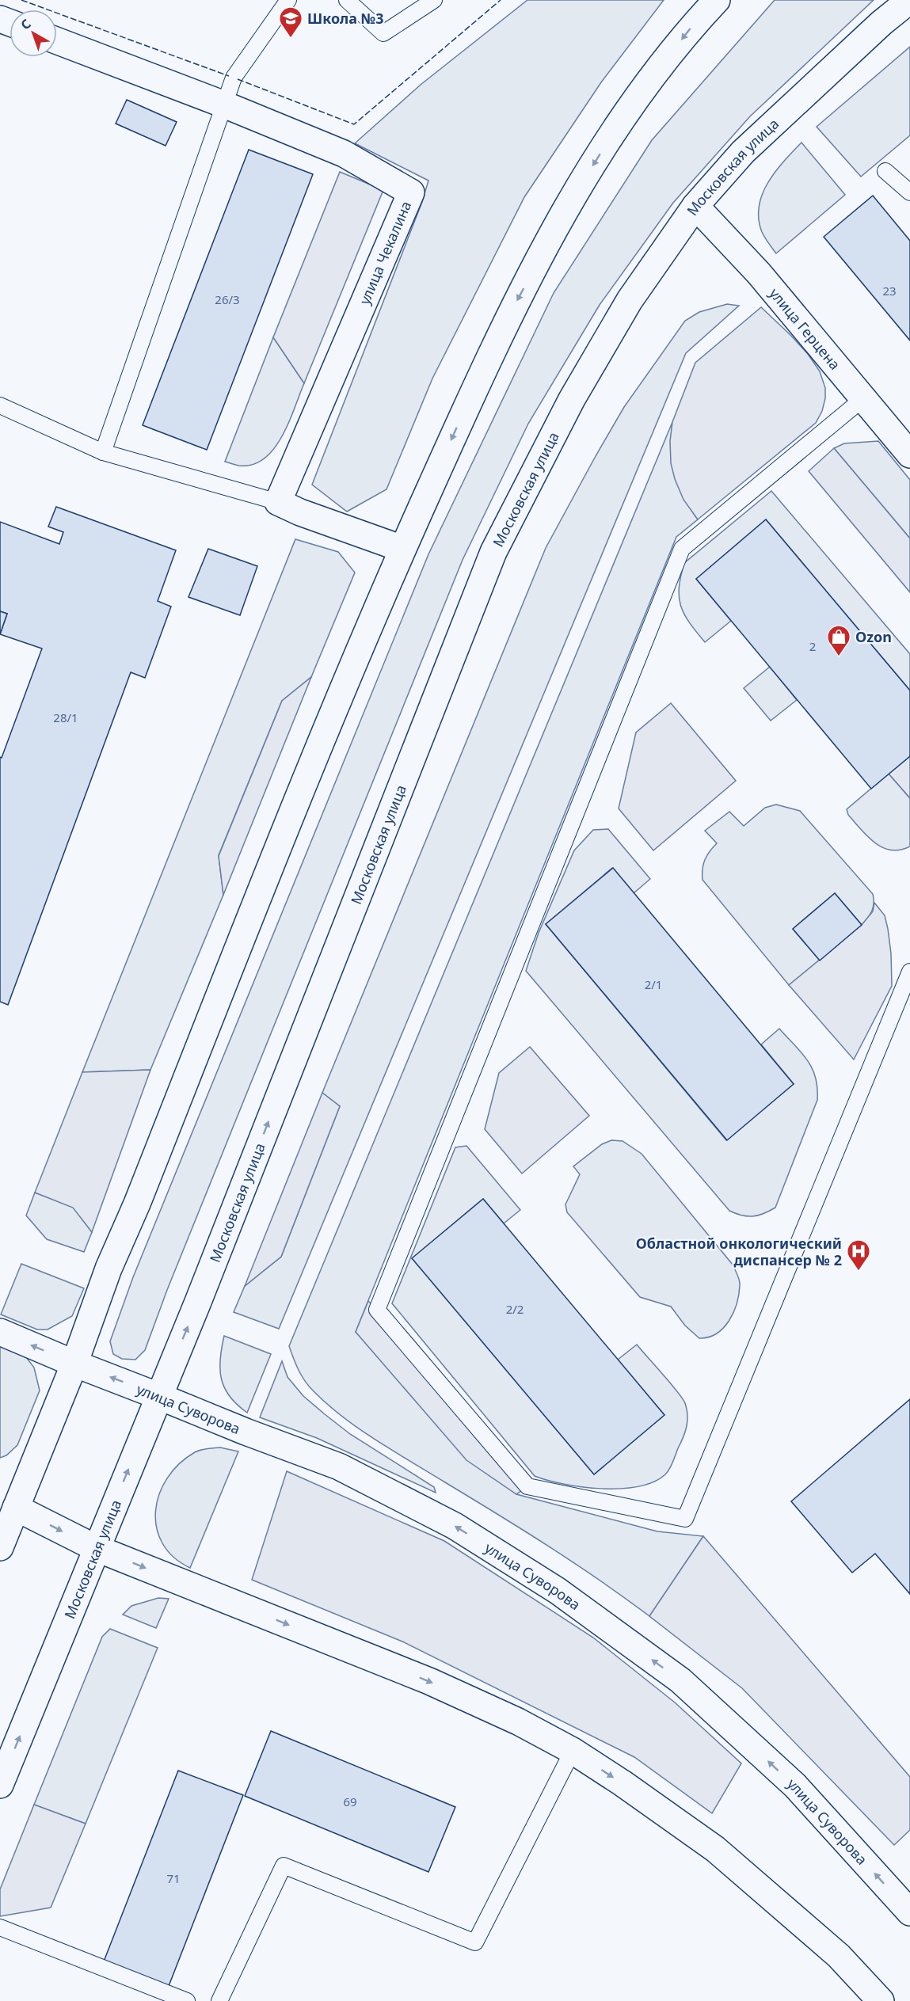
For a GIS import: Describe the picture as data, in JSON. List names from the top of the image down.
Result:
{
  "streets": {
    "main road": [
      "Московская улица",
      "улица Чекалина",
      "улица Герцена",
      "улица Суворова"
    ]
  },
  "crossings": [
    ["Московская улица", "улица Герцена"],
    ["Московская улица", "улица Суворова"]
  ],
  "places": {
    "school or university": ["Школа №3"],
    "shop": ["Ozon"],
    "hospital": ["Областной онкологический диспансер № 2"]
  },
  "house_numbers": [
    "23",
    "26/3",
    "2",
    "28/1",
    "2/1",
    "2/2",
    "69",
    "71"
  ],
  "north": "top left"
}
